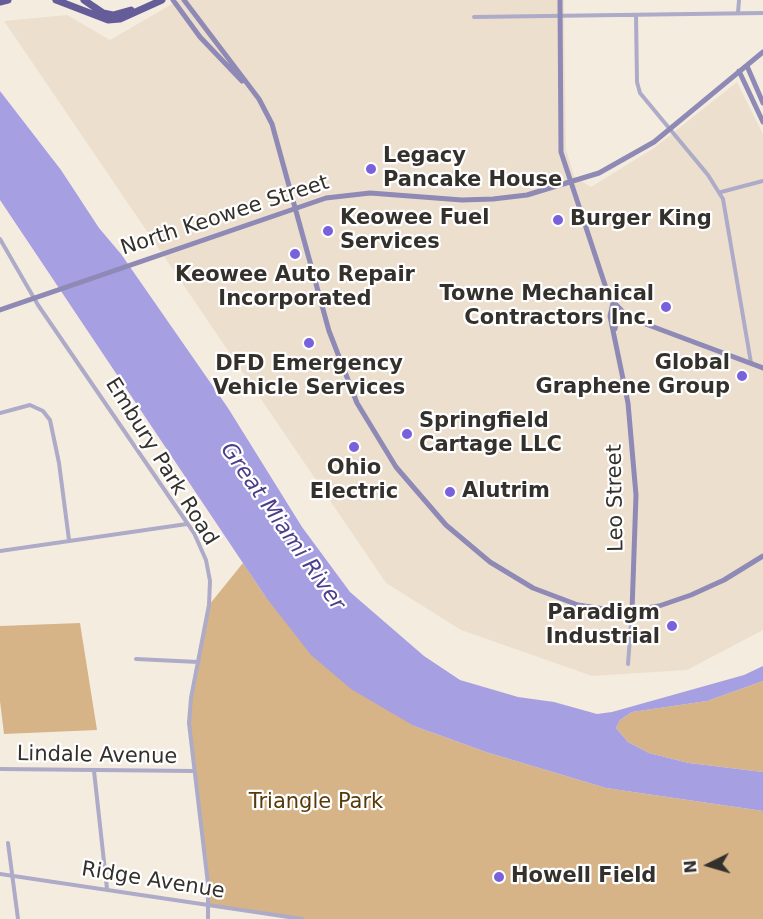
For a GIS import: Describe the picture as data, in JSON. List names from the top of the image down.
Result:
{
  "streets": {
    "street": [
      "North Keowee Street",
      "Embury Park Road",
      "Leo Street",
      "Lindale Avenue",
      "Ridge Avenue"
    ]
  },
  "crossings": [
    ["North Keowee Street", "Embury Park Road"],
    ["North Keowee Street", "Leo Street"],
    ["Embury Park Road", "Lindale Avenue"],
    ["Embury Park Road", "Ridge Avenue"]
  ],
  "water": ["Great Miami River"],
  "parks": ["Triangle Park"],
  "places": [
    "Legacy Pancake House",
    "Burger King",
    "Keowee Fuel Services",
    "Keowee Auto Repair Incorporated",
    "Towne Mechanical Contractors Inc.",
    "DFD Emergency Vehicle Services",
    "Global Graphene Group",
    "Springfield Cartage LLC",
    "Ohio Electric",
    "Alutrim",
    "Paradigm Industrial",
    "Howell Field"
  ],
  "north": "left"
}
